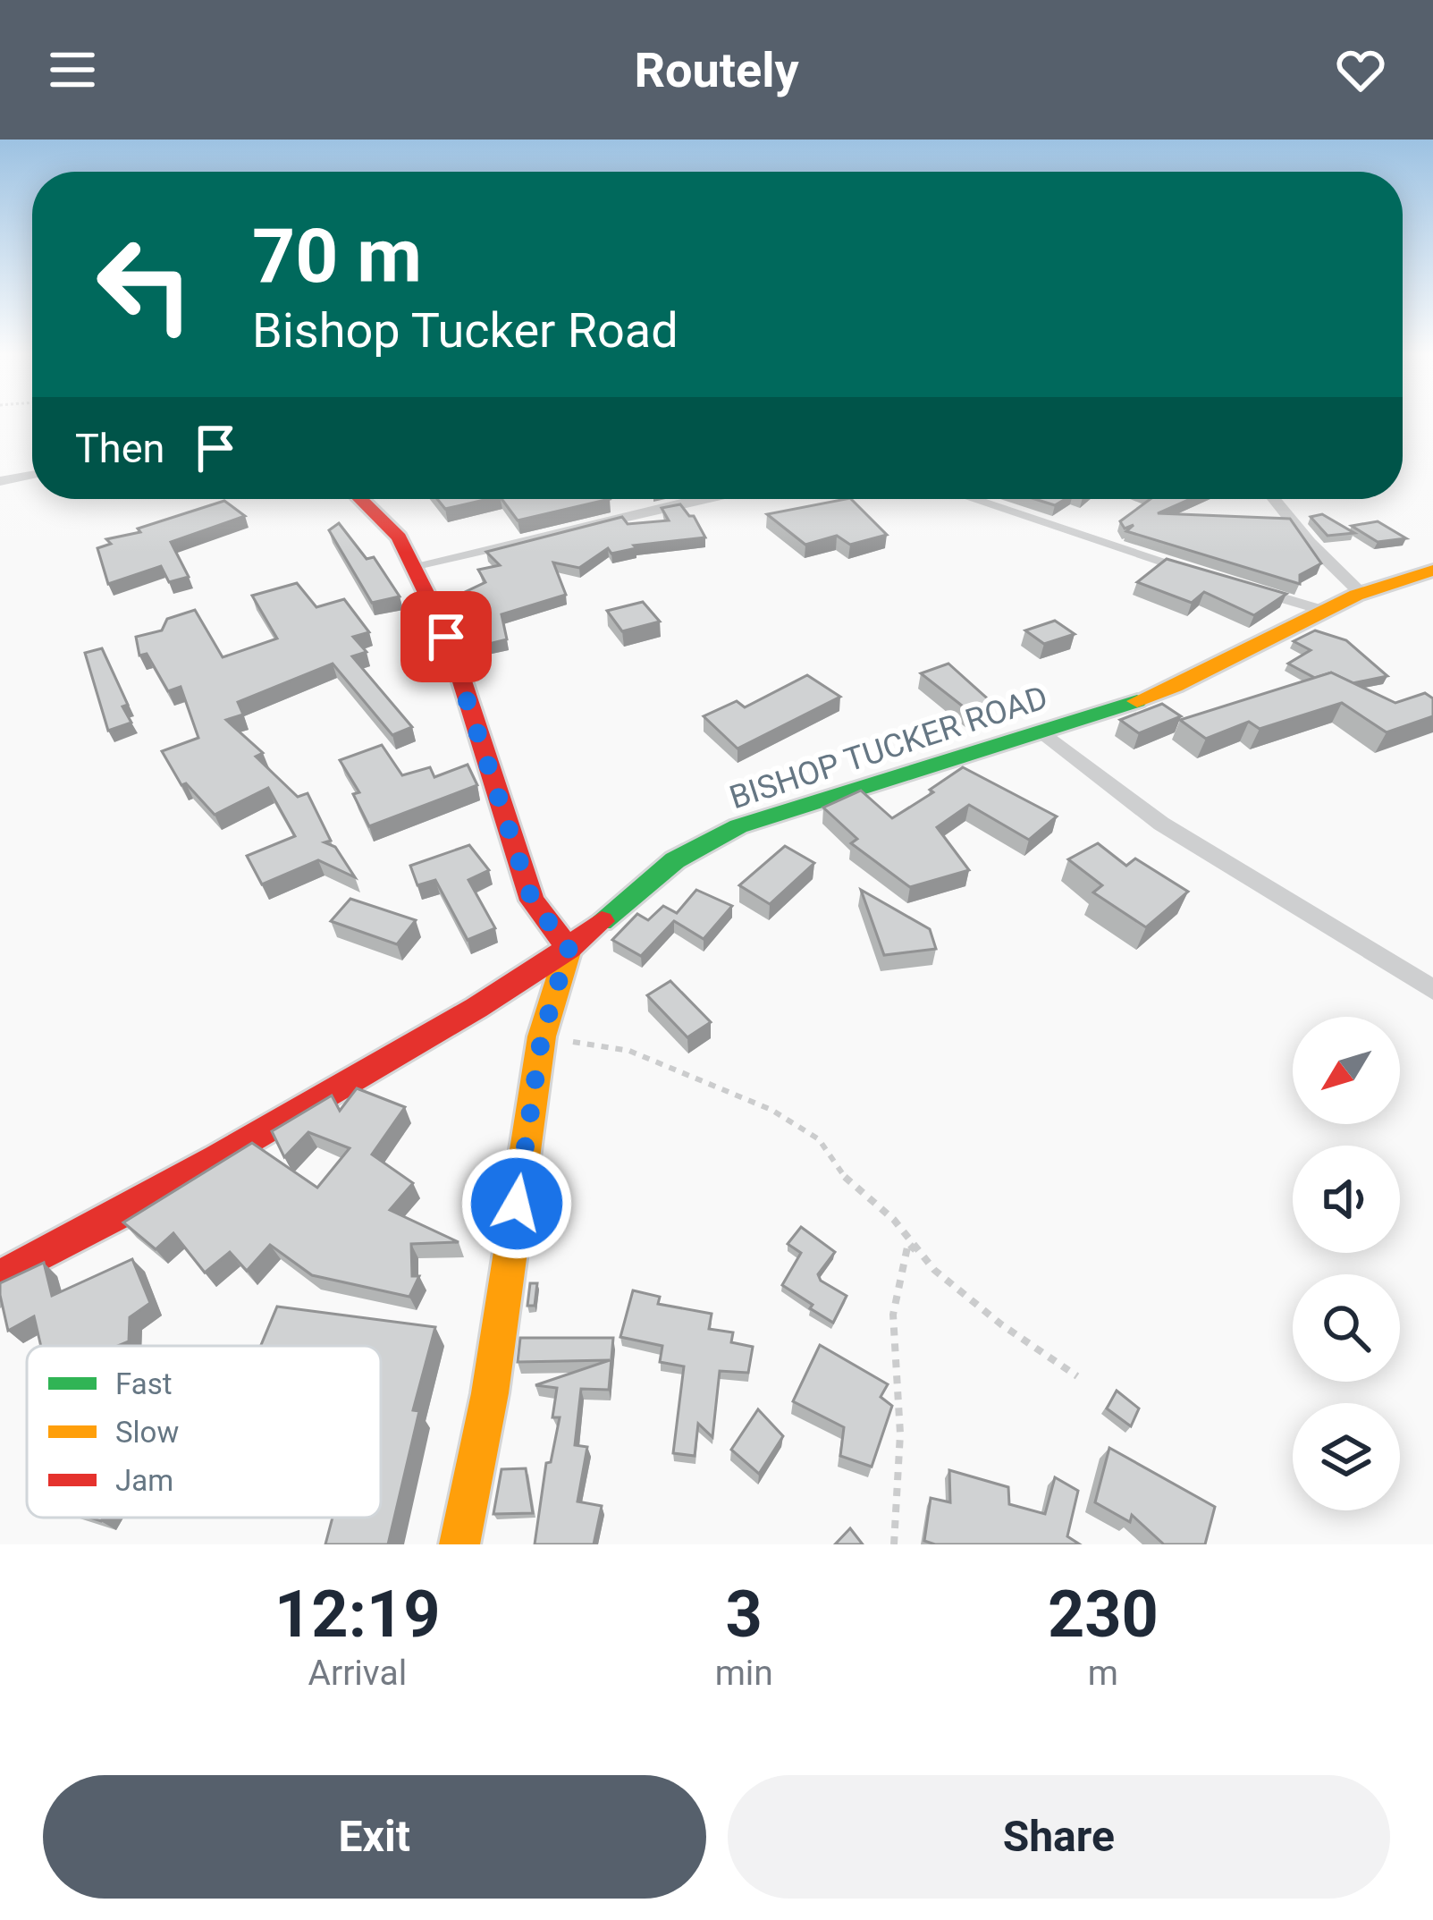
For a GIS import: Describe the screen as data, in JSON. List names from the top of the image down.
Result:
{
  "streets": {
    "main road": ["BISHOP TUCKER ROAD"]
  },
  "legend": ["Fast", "Slow", "Jam"],
  "north": "bottom left",
  "page": {
    "header": "Routely",
    "turn": ["70 m", "Bishop Tucker Road"],
    "then": "Then",
    "eta": [
      "12:19",
      "Arrival",
      "3",
      "min",
      "230",
      "m"
    ],
    "buttons": ["Exit", "Share"]
  }
}
